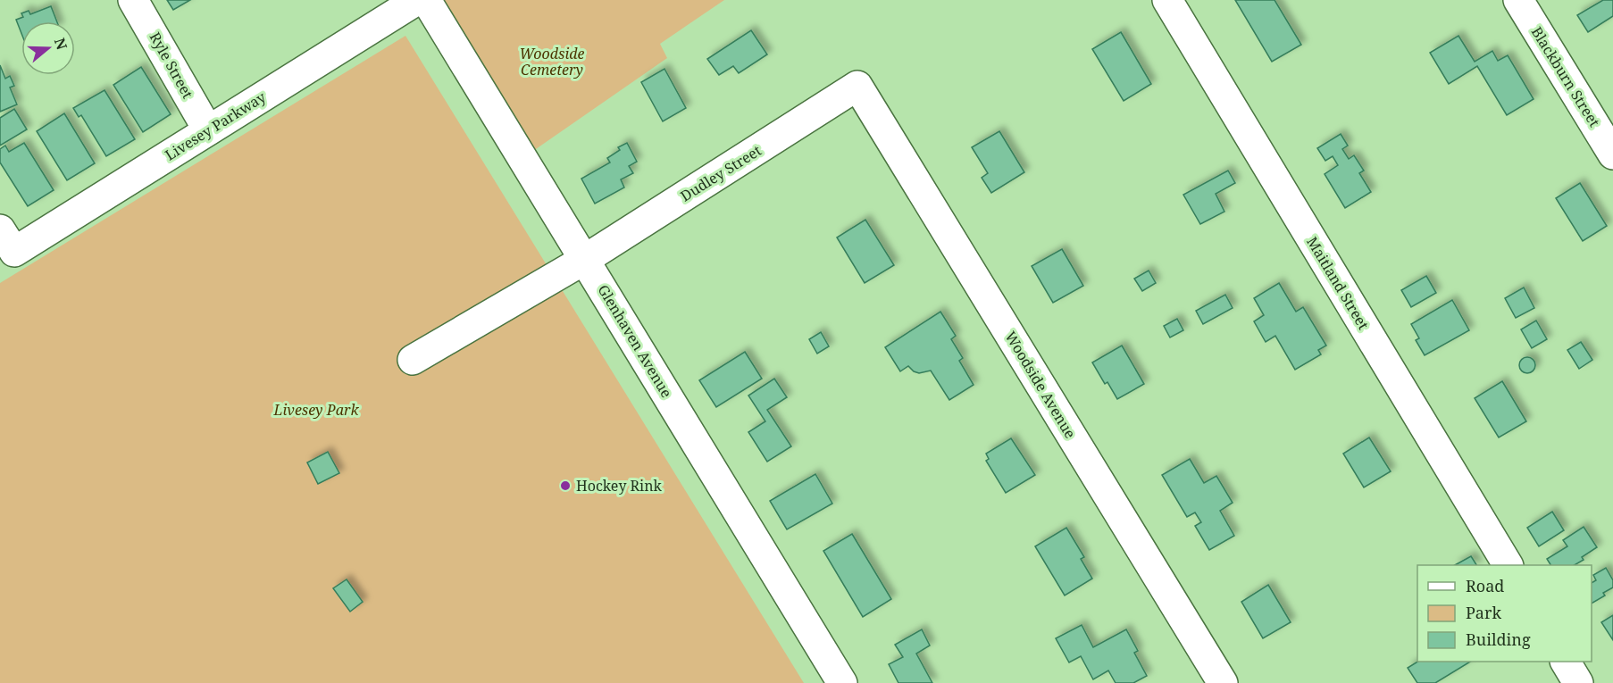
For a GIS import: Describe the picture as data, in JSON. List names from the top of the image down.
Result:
{
  "streets": {
    "street": [
      "Ryle Street",
      "Blackburn Street",
      "Livesey Parkway",
      "Dudley Street",
      "Maitland Street",
      "Glenhaven Avenue",
      "Woodside Avenue"
    ]
  },
  "crossings": [
    ["Ryle Street", "Livesey Parkway"],
    ["Dudley Street", "Glenhaven Avenue"],
    ["Dudley Street", "Woodside Avenue"]
  ],
  "parks": ["Woodside Cemetery", "Livesey Park"],
  "places": ["Hockey Rink"],
  "legend": ["Road", "Park", "Building"],
  "north": "right"
}
